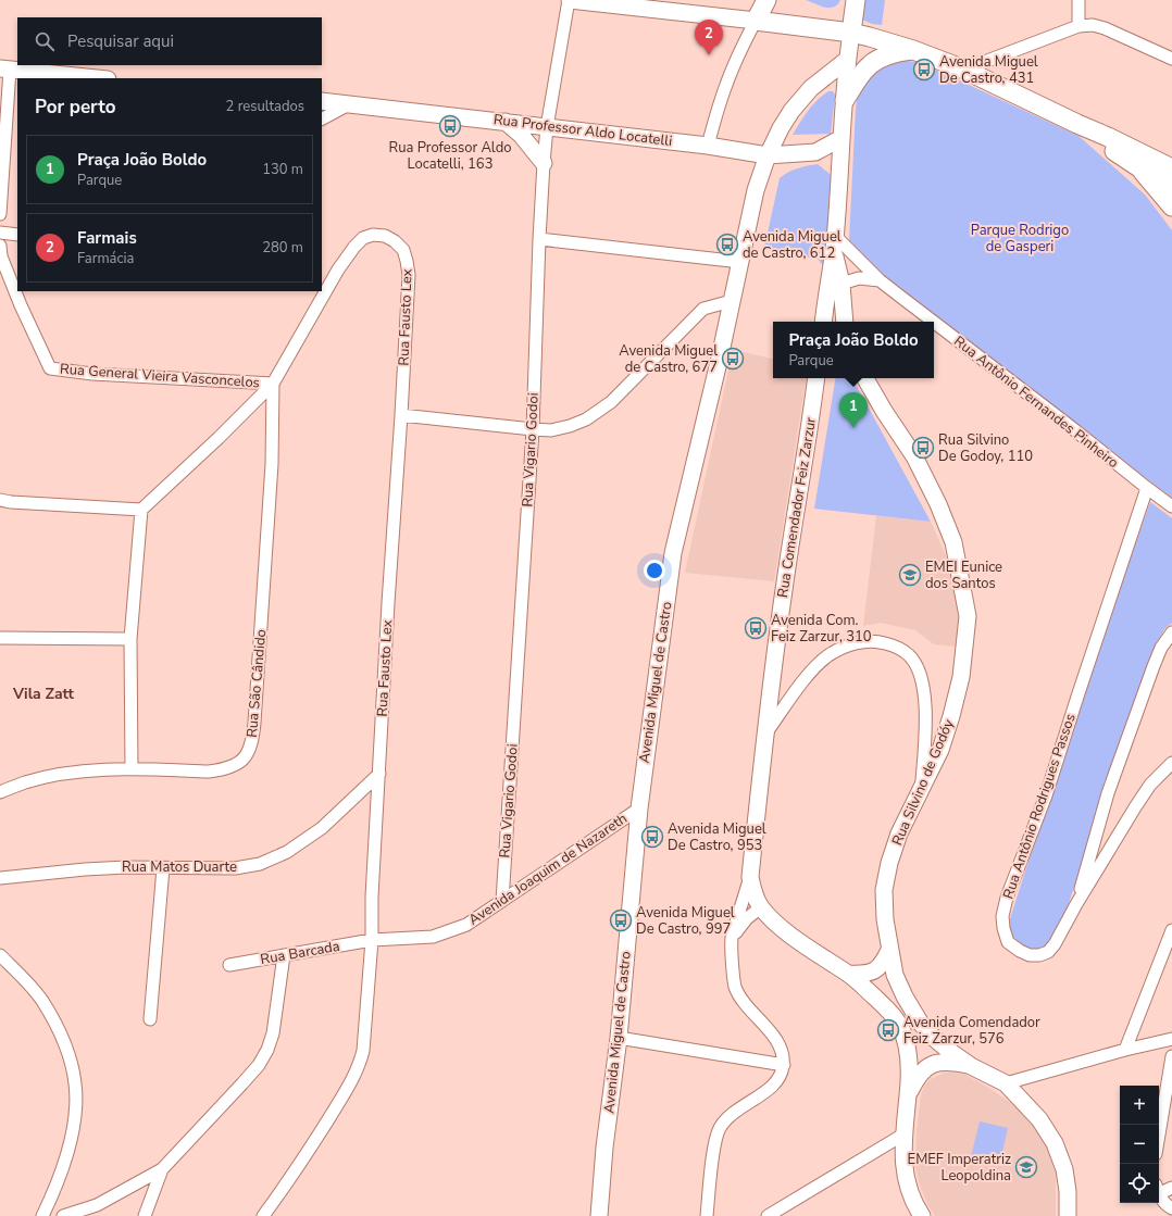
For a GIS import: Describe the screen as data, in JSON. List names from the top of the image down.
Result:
{
  "streets": {
    "main road": [
      "Rua Professor Aldo Locatelli",
      "Rua Comendador Feiz Zarzur",
      "Avenida Miguel de Castro",
      "Rua Silvino de Godóy"
    ],
    "street": [
      "Rua Fausto Lex",
      "Rua General Vieira Vasconcelos",
      "Rua Antônio Fernandes Pinheiro",
      "Rua Vigario Godoi",
      "Rua São Cândido",
      "Rua Antônio Rodrigues Passos",
      "Rua Matos Duarte",
      "Avenida Joaquim de Nazareth",
      "Rua Barcada"
    ]
  },
  "crossings": [
    ["Rua Professor Aldo Locatelli", "Rua Vigario Godoi"],
    ["Rua Professor Aldo Locatelli", "Avenida Miguel de Castro"],
    ["Rua Fausto Lex", "Rua General Vieira Vasconcelos"],
    ["Rua Fausto Lex", "Rua São Cândido"],
    ["Rua Fausto Lex", "Rua Matos Duarte"],
    ["Rua Fausto Lex", "Avenida Joaquim de Nazareth"],
    ["Rua Fausto Lex", "Rua Barcada"],
    ["Rua General Vieira Vasconcelos", "Rua São Cândido"],
    ["Rua Antônio Fernandes Pinheiro", "Rua Antônio Rodrigues Passos"],
    ["Rua Vigario Godoi", "Avenida Joaquim de Nazareth"],
    ["Avenida Miguel de Castro", "Avenida Joaquim de Nazareth"],
    ["Avenida Joaquim de Nazareth", "Rua Barcada"]
  ],
  "districts": ["Vila Zatt"],
  "parks": ["Parque Rodrigo de Gasperi"],
  "places": {
    "bus stop": [
      "Avenida Miguel De Castro, 431",
      "Rua Professor Aldo Locatelli, 163",
      "Avenida Miguel de Castro, 612",
      "Avenida Miguel de Castro, 677",
      "Rua Silvino De Godoy, 110",
      "Avenida Com. Feiz Zarzur, 310",
      "Avenida Miguel De Castro, 953",
      "Avenida Miguel De Castro, 997",
      "Avenida Comendador Feiz Zarzur, 576"
    ],
    "school or university": ["EMEI Eunice dos Santos", "EMEF Imperatriz Leopoldina"]
  },
  "page": {
    "search": "Pesquisar aqui",
    "pins": ["2", "1"],
    "heading": ["Por perto", "2 resultados"],
    "list": [
      {
        "mark": "1",
        "name": "Praça João Boldo",
        "note": "Parque",
        "value": "130 m"
      },
      {
        "mark": "2",
        "name": "Farmais",
        "note": "Farmácia",
        "value": "280 m"
      }
    ],
    "popup": ["Praça João Boldo", "Parque"],
    "map_buttons": ["+", "−"]
  }
}
